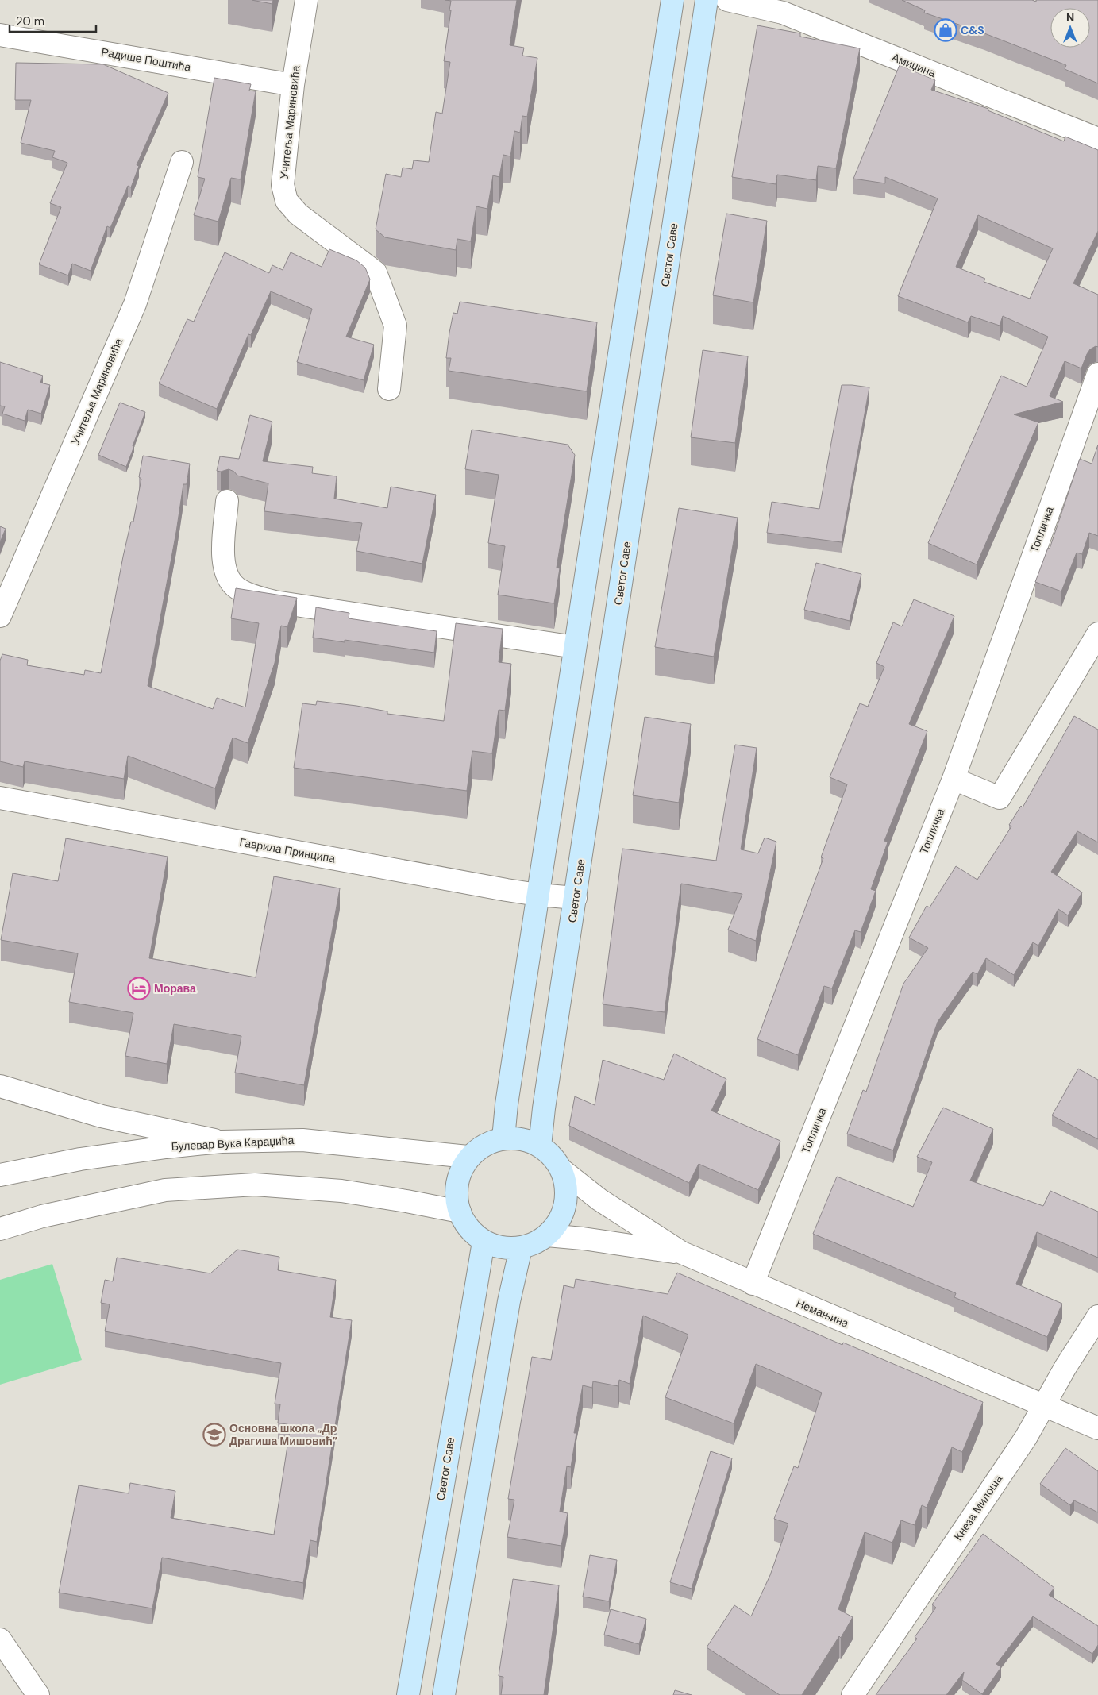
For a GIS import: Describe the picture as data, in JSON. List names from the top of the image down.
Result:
{
  "streets": {
    "main road": ["Светог Саве"],
    "street": [
      "Радише Поштића",
      "Амиџина",
      "Учитеља Мариновића",
      "Топличка",
      "Гаврила Принципа",
      "Булевар Вука Караџића",
      "Немањина",
      "Кнеза Милоша"
    ]
  },
  "crossings": [
    ["Радише Поштића", "Учитеља Мариновића"],
    ["Светог Саве", "Гаврила Принципа"],
    ["Светог Саве", "Булевар Вука Караџића"],
    ["Светог Саве", "Немањина"],
    ["Топличка", "Немањина"],
    ["Булевар Вука Караџића", "Немањина"],
    ["Немањина", "Кнеза Милоша"]
  ],
  "places": {
    "shop": ["C&S"],
    "hotel": ["Морава"],
    "school or university": ["Основна школа „Др Драгиша Мишовић”"]
  },
  "scale_bar": "20 m",
  "north": "top"
}
